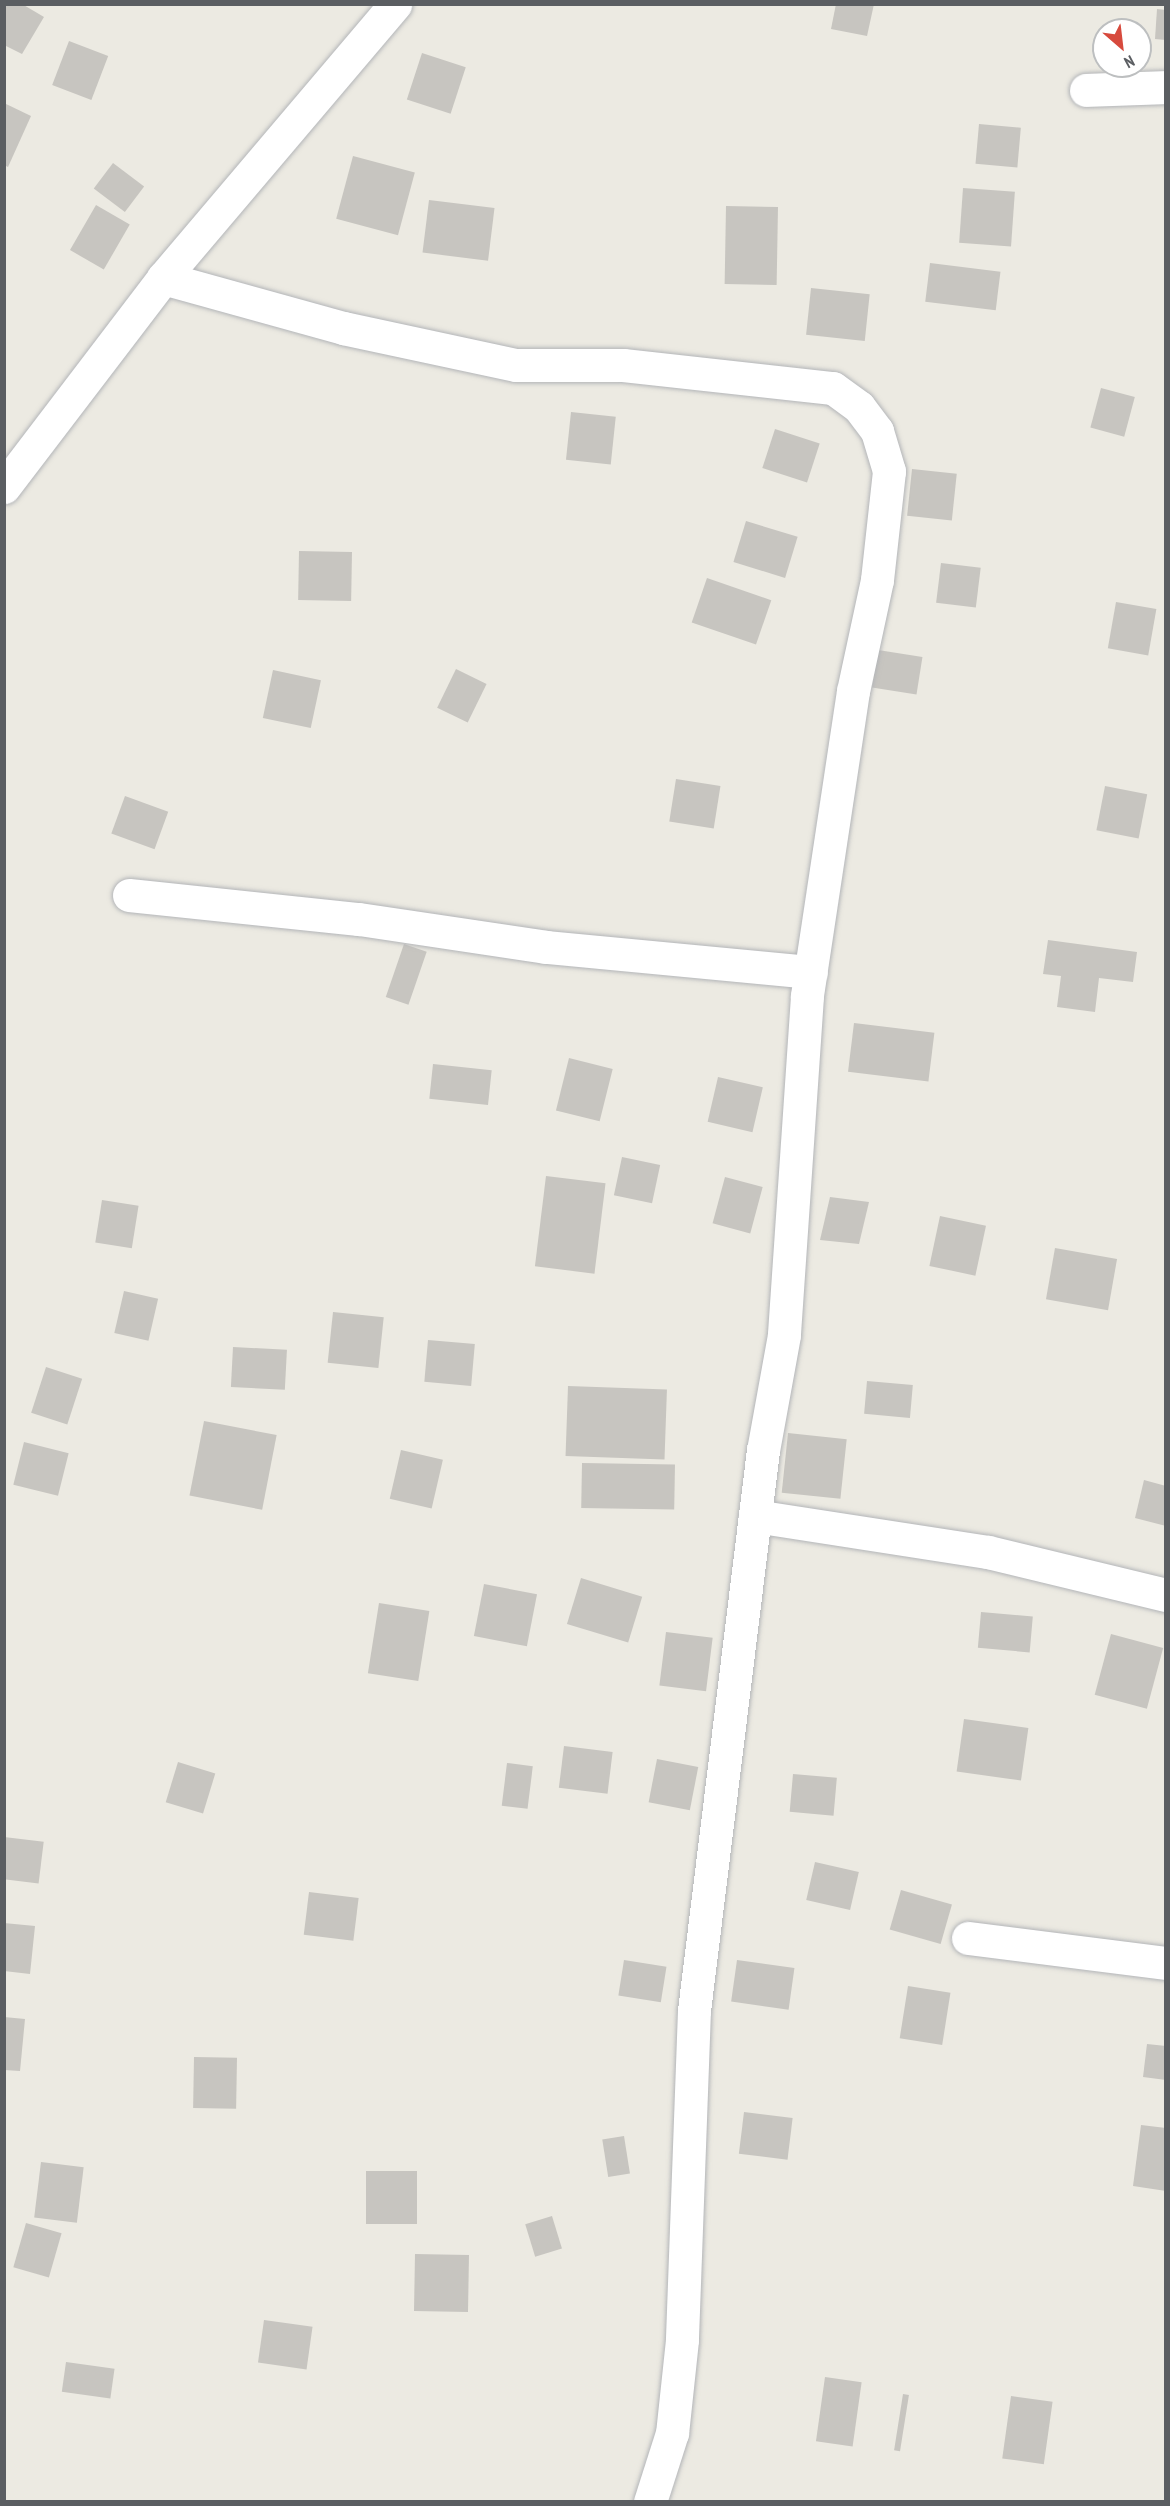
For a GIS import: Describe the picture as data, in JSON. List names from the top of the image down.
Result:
{
  "north": "bottom right"
}
